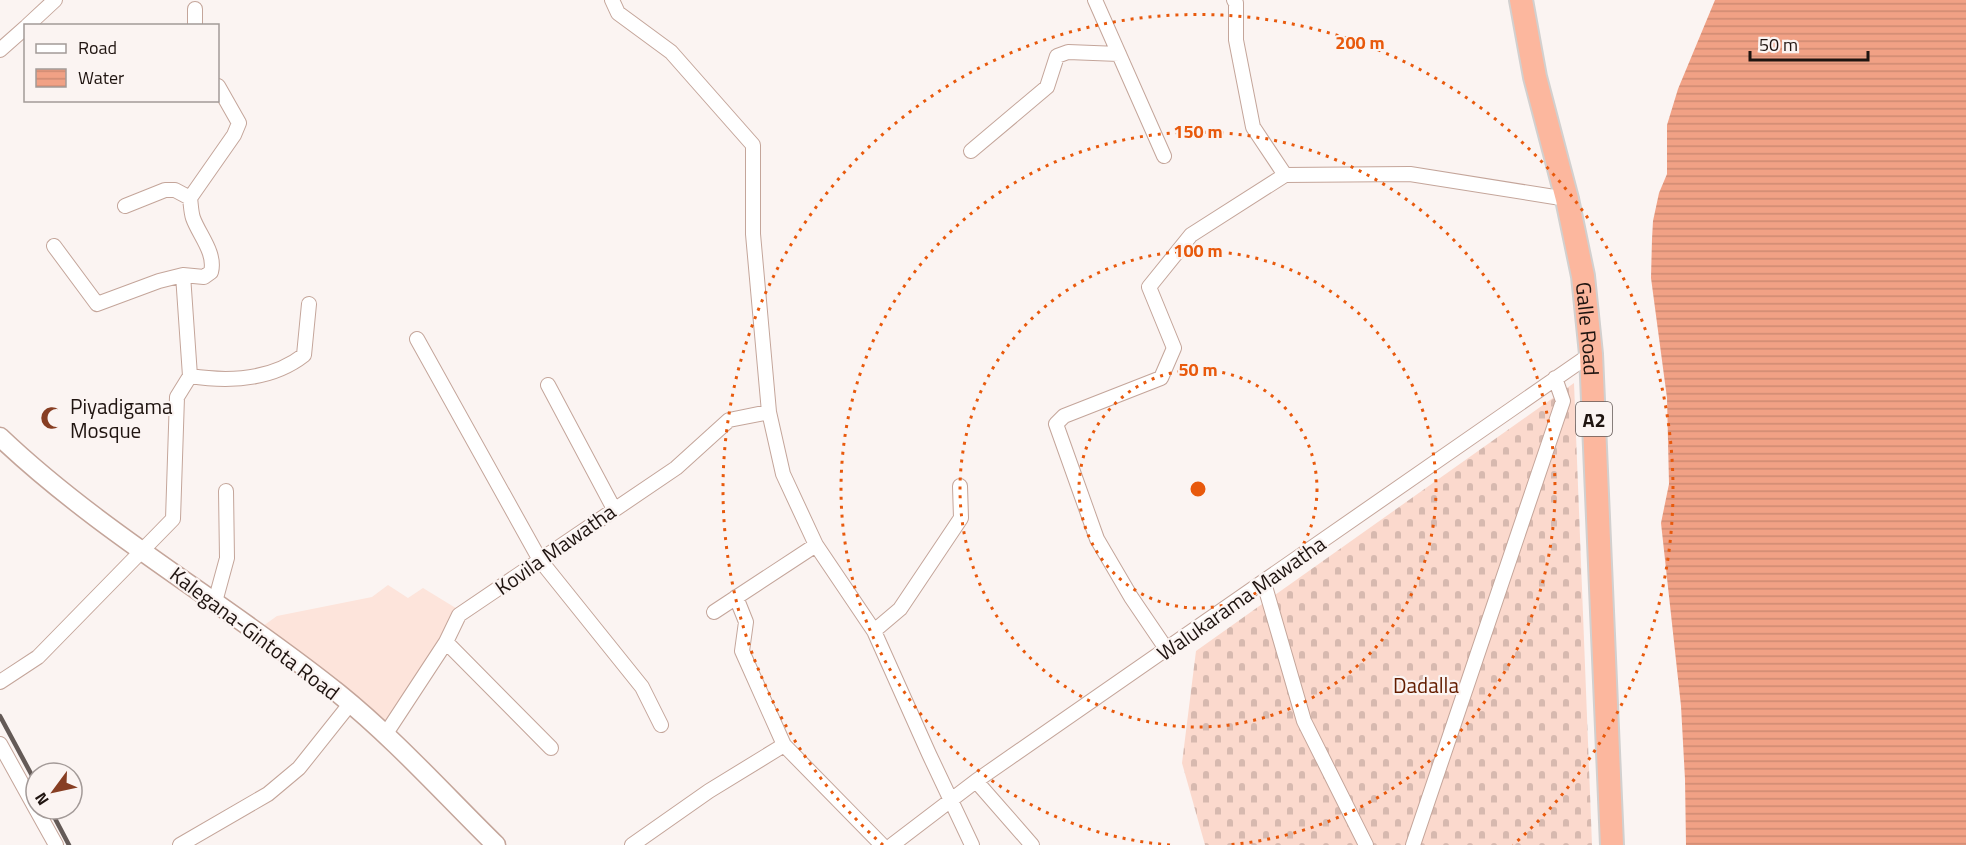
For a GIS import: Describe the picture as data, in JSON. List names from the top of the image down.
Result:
{
  "streets": {
    "highway": ["Galle Road", "A2"],
    "main road": ["Kalegana-Gintota Road"],
    "street": ["Kovila Mawatha", "Walukarama Mawatha"]
  },
  "crossings": [
    ["Galle Road", "Walukarama Mawatha"],
    ["Kovila Mawatha", "Kalegana-Gintota Road"]
  ],
  "parks": ["Dadalla"],
  "places": {
    "mosque": ["Piyadigama Mosque"]
  },
  "legend": ["Road", "Water"],
  "scale_bar": "50 m",
  "north": "bottom left",
  "rings": [
    "200 m",
    "150 m",
    "100 m",
    "50 m"
  ]
}
